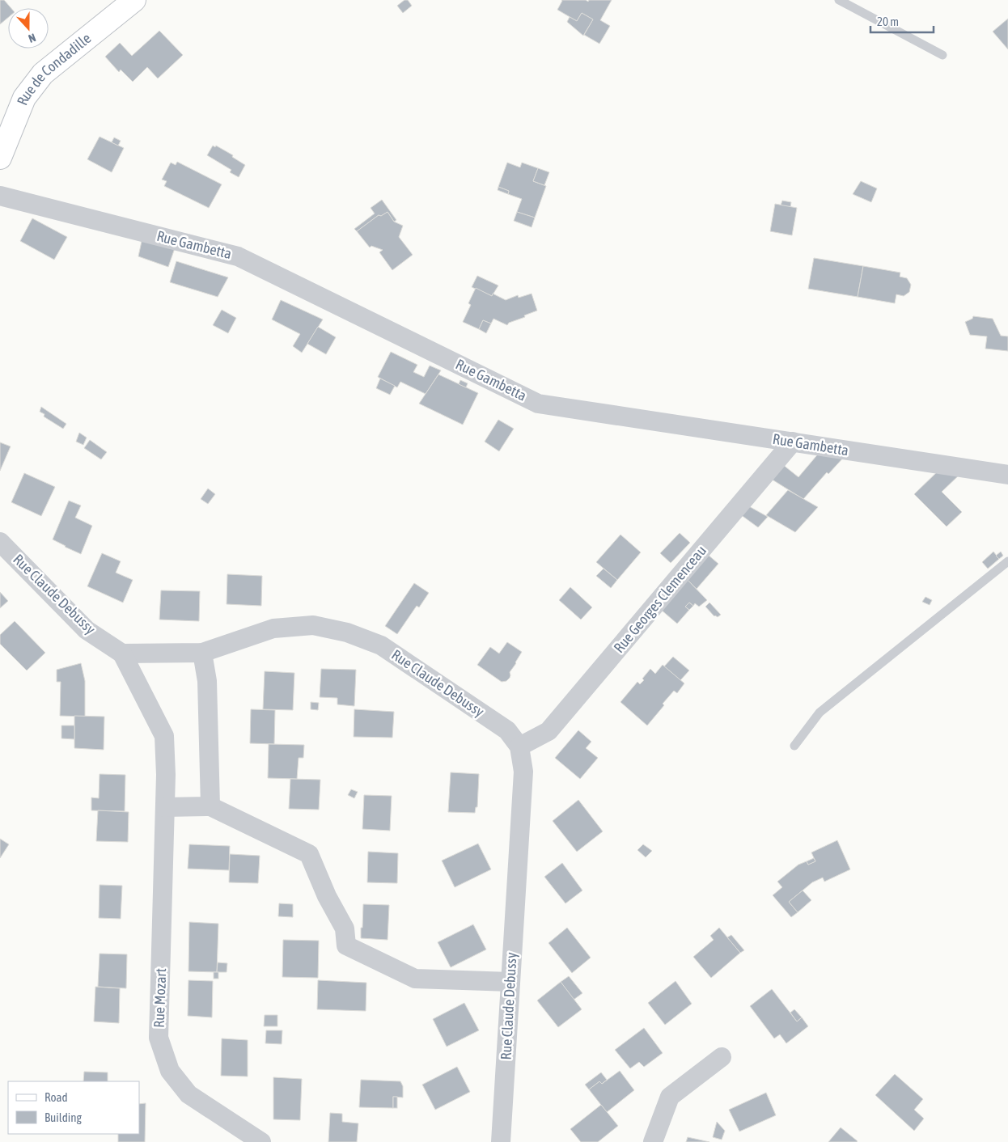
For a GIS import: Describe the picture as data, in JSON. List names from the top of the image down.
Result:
{
  "streets": {
    "street": [
      "Rue de Condadille",
      "Rue Gambetta",
      "Rue Claude Debussy",
      "Rue Georges Clemenceau",
      "Rue Mozart"
    ]
  },
  "crossings": [
    ["Rue Gambetta", "Rue Georges Clemenceau"],
    ["Rue Claude Debussy", "Rue Georges Clemenceau"],
    ["Rue Claude Debussy", "Rue Mozart"]
  ],
  "legend": ["Road", "Building"],
  "scale_bar": "20 m",
  "north": "bottom"
}
